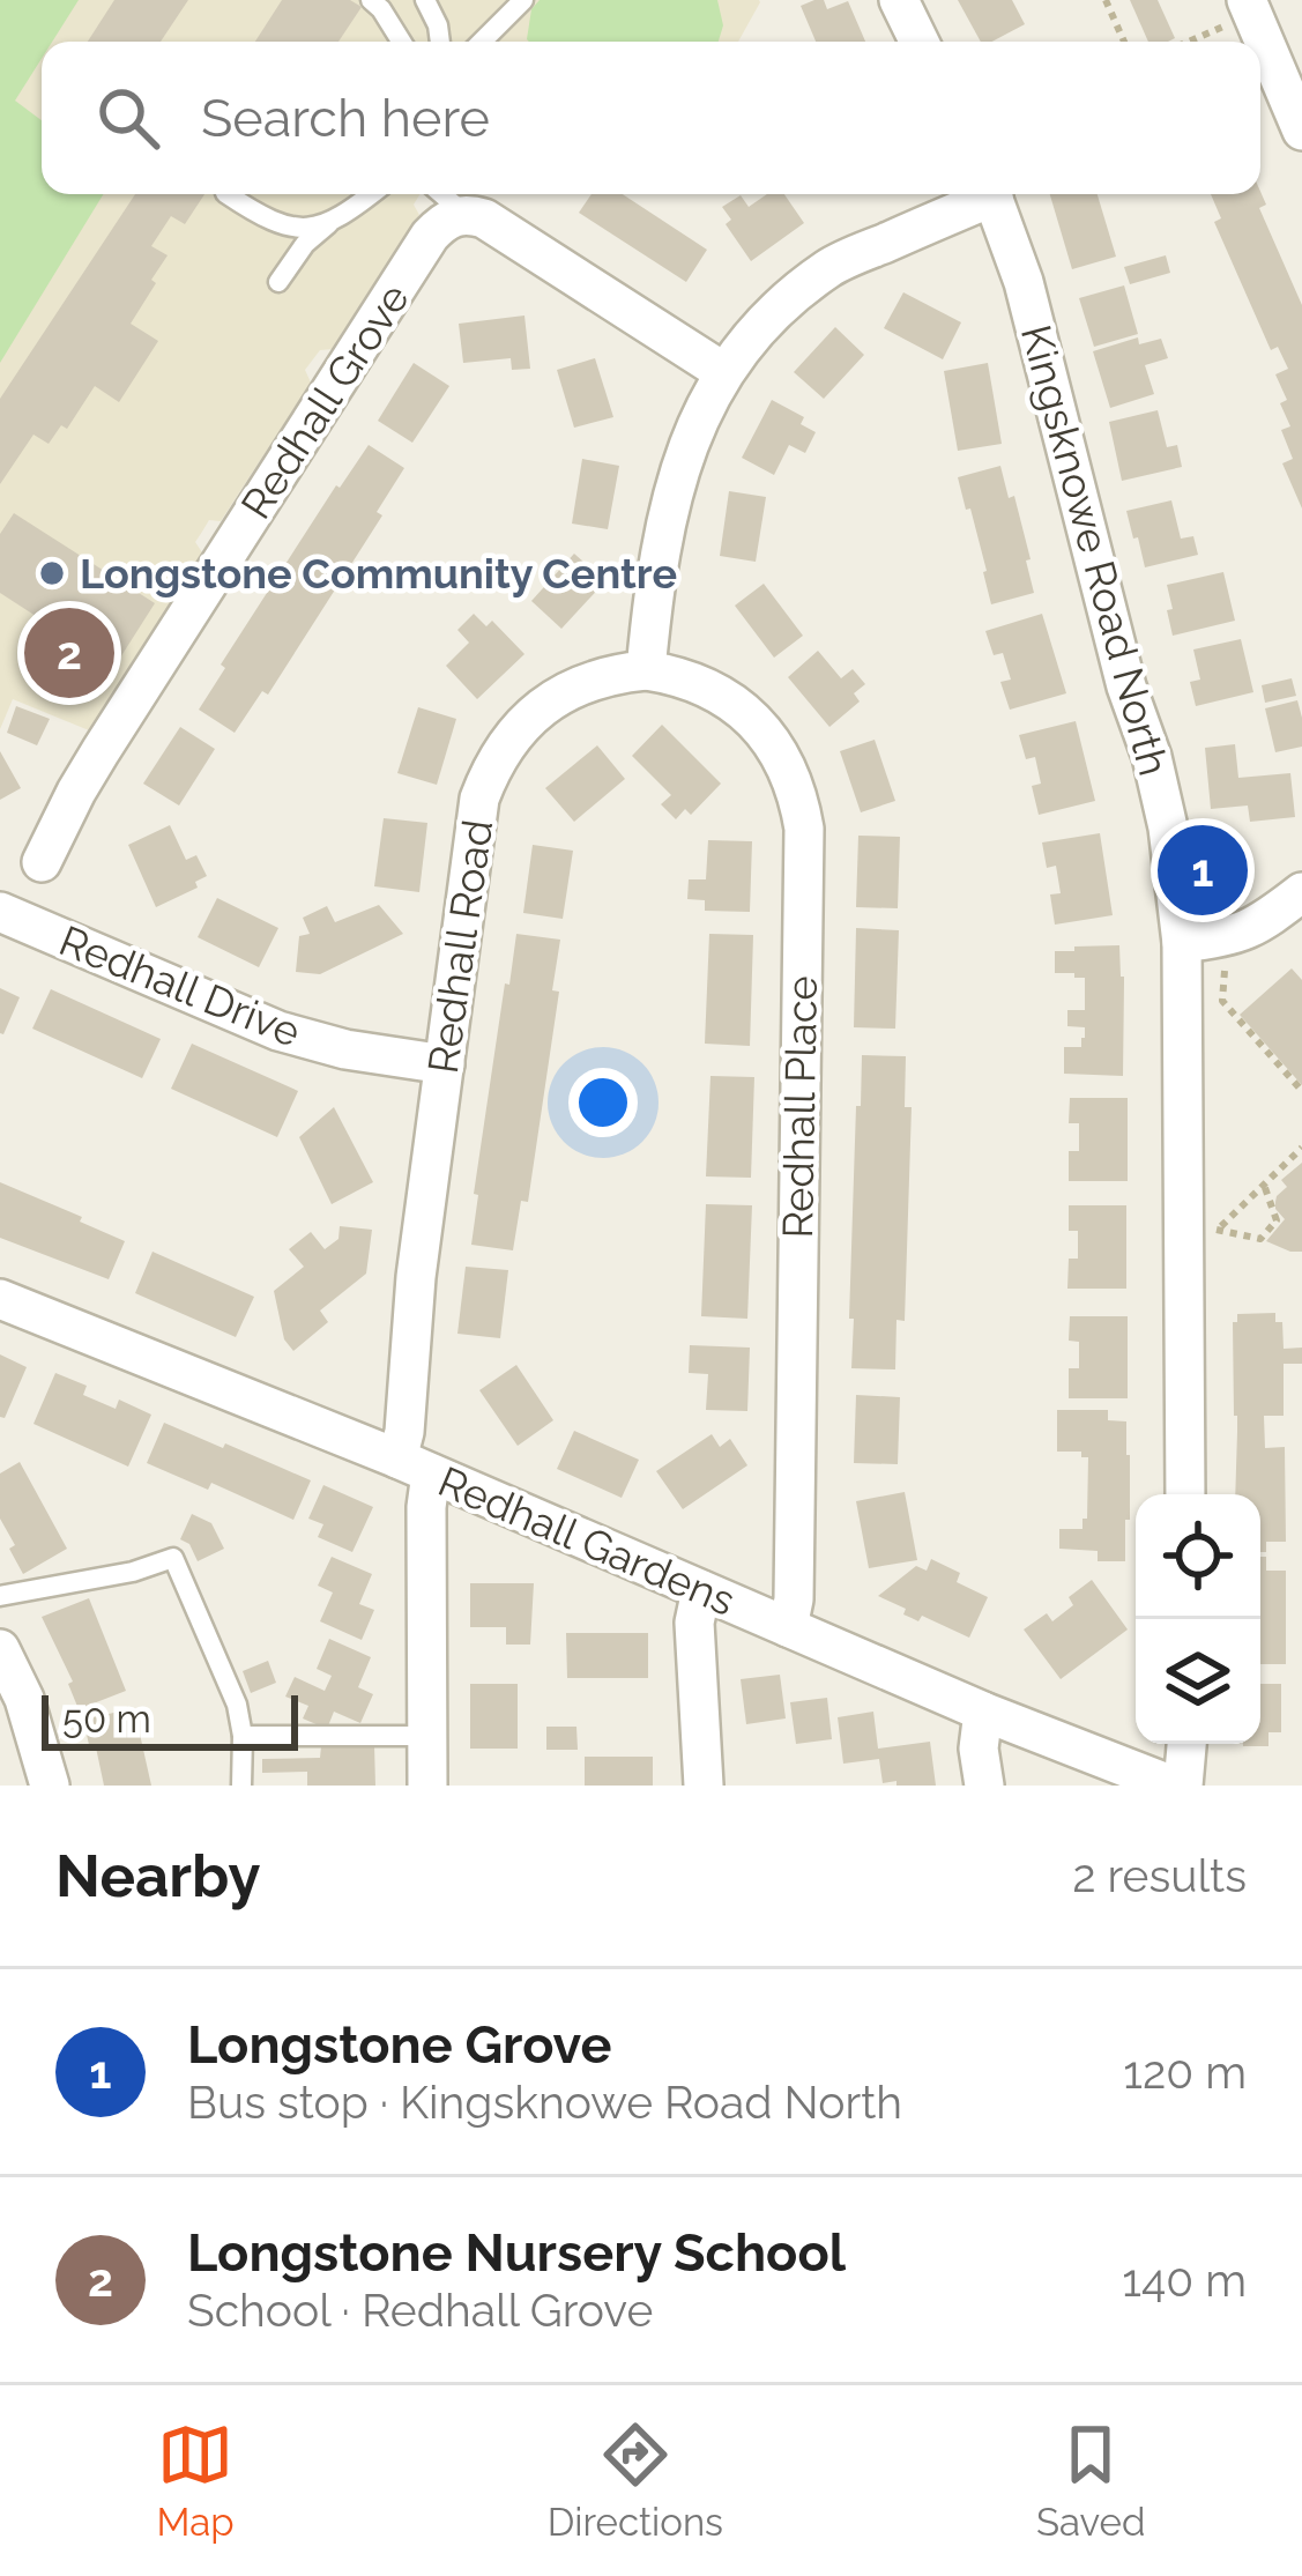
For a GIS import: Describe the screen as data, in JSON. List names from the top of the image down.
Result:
{
  "streets": {
    "street": [
      "Redhall Grove",
      "Kingsknowe Road North",
      "Redhall Road",
      "Redhall Drive",
      "Redhall Place",
      "Redhall Gardens"
    ]
  },
  "crossings": [
    ["Redhall Grove", "Redhall Drive"],
    ["Redhall Road", "Redhall Drive"],
    ["Redhall Road", "Redhall Place"],
    ["Redhall Road", "Redhall Gardens"],
    ["Redhall Place", "Redhall Gardens"]
  ],
  "places": ["Longstone Community Centre"],
  "scale_bar": "50 m",
  "page": {
    "search": "Search here",
    "pins": ["2", "1"],
    "scale": "50 m",
    "heading": ["Nearby", "2 results"],
    "list": [
      {
        "mark": "1",
        "name": "Longstone Grove",
        "note": "Bus stop · Kingsknowe Road North",
        "value": "120 m"
      },
      {
        "mark": "2",
        "name": "Longstone Nursery School",
        "note": "School · Redhall Grove",
        "value": "140 m"
      }
    ],
    "nav": ["Map", "Directions", "Saved"]
  }
}
